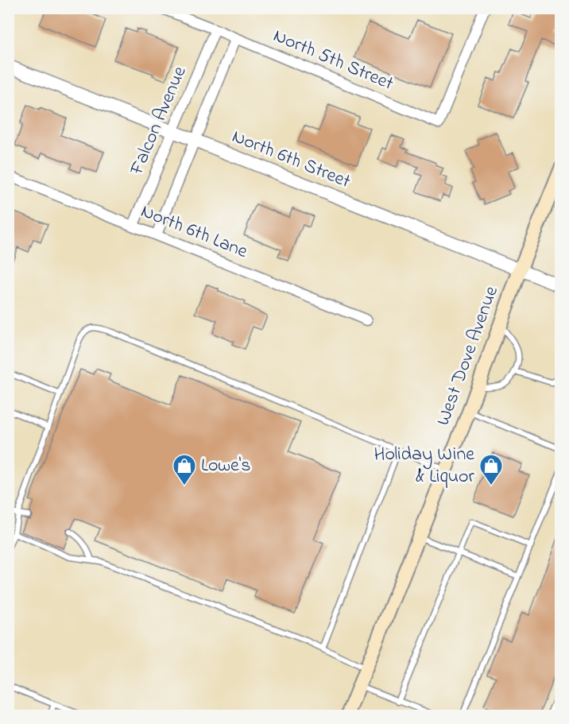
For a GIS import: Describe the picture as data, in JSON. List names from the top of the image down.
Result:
{
  "streets": {
    "main road": ["West Dove Avenue"],
    "street": [
      "North 5th Street",
      "Falcon Avenue",
      "North 6th Street",
      "North 6th Lane"
    ]
  },
  "crossings": [
    ["North 5th Street", "Falcon Avenue"],
    ["Falcon Avenue", "North 6th Street"],
    ["Falcon Avenue", "North 6th Lane"],
    ["North 6th Street", "West Dove Avenue"]
  ],
  "places": {
    "shop": ["Lowe's", "Holiday Wine & Liquor"]
  }
}
